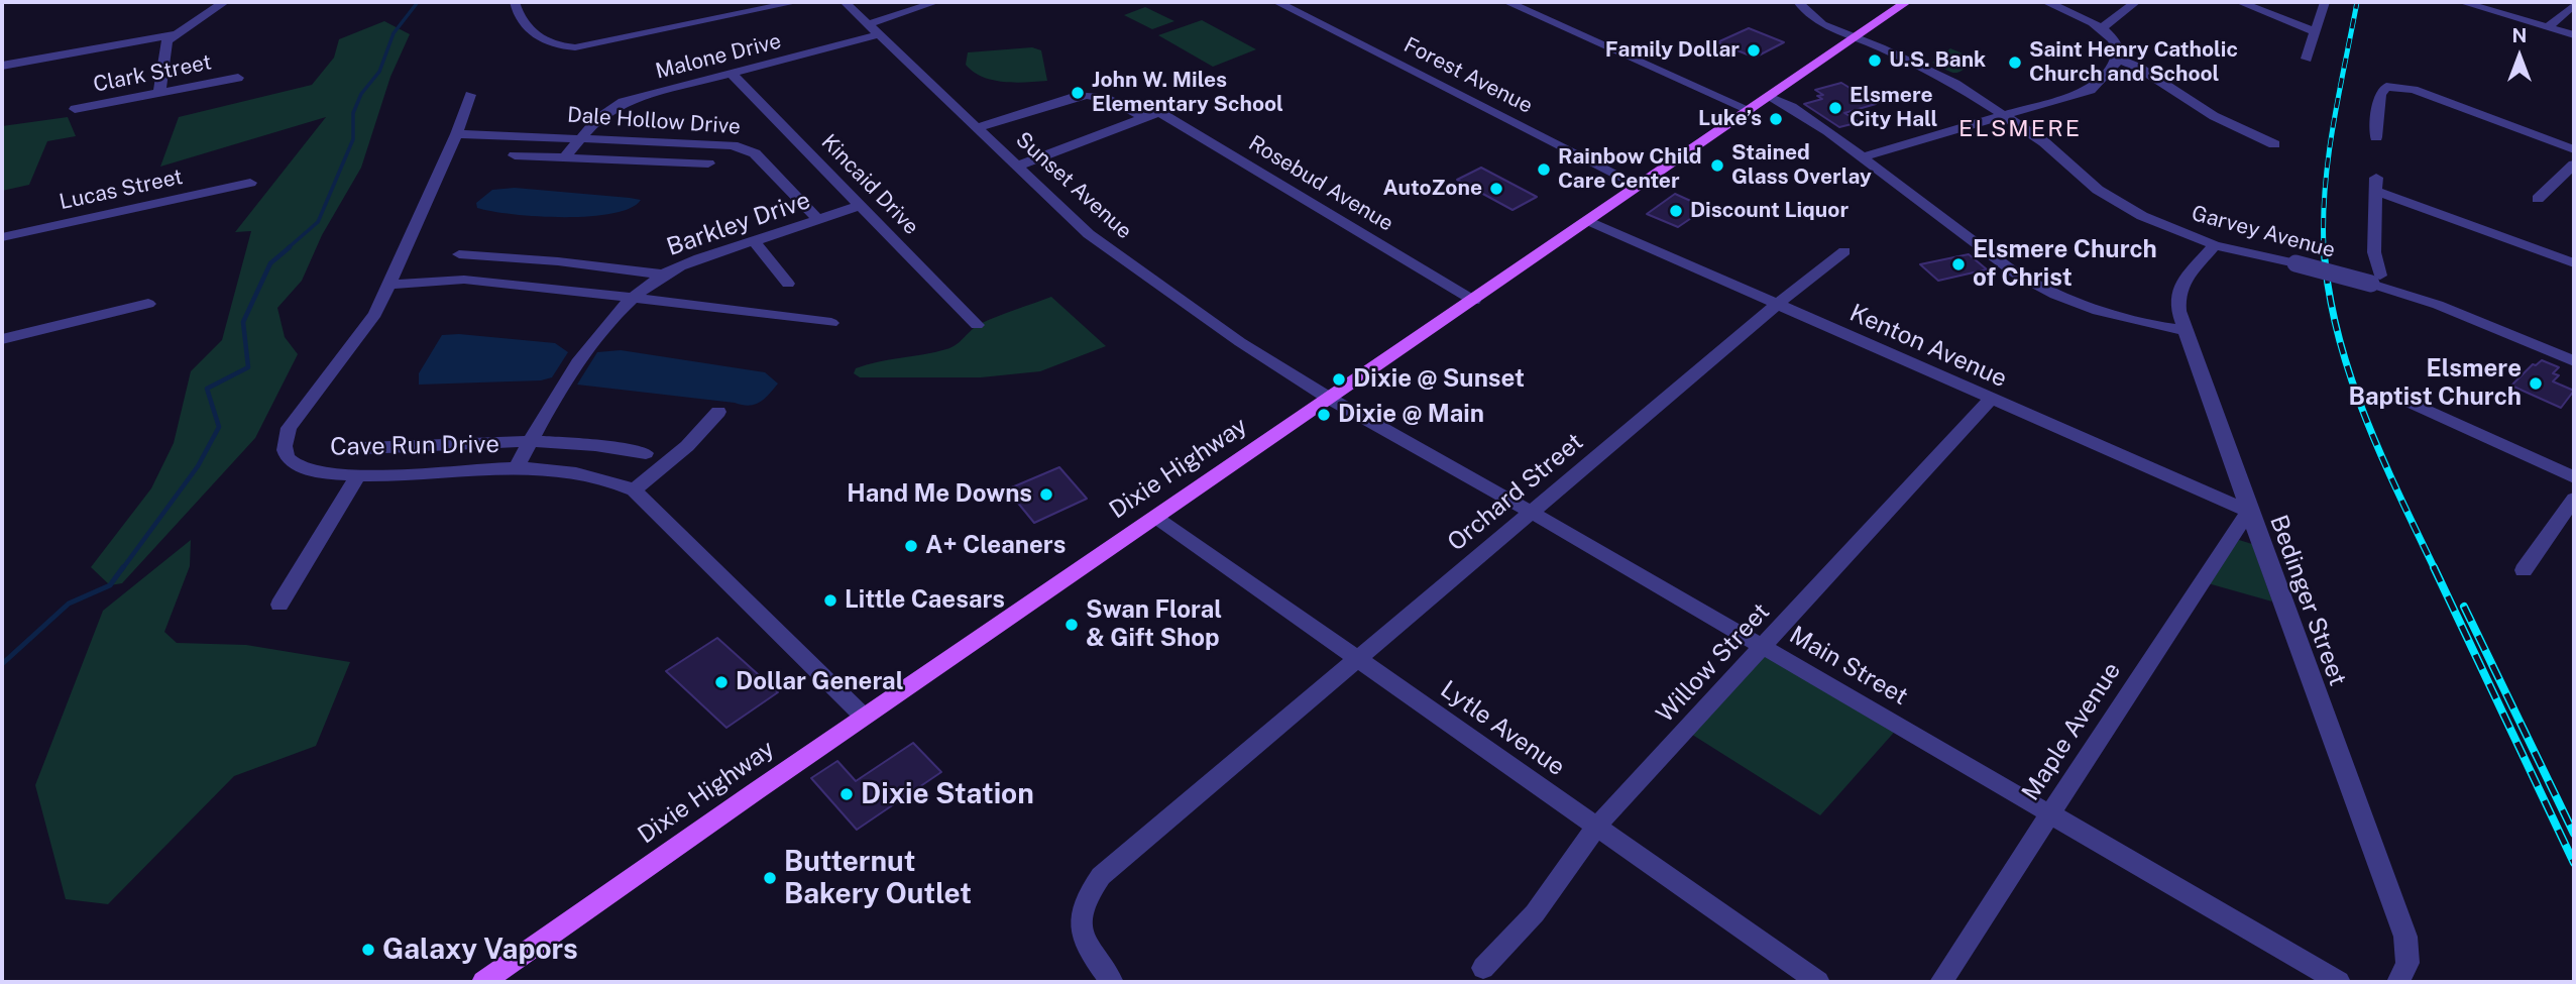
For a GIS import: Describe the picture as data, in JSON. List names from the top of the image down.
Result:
{
  "streets": {
    "main road": ["Dixie Highway"],
    "street": [
      "Malone Drive",
      "Clark Street",
      "Forest Avenue",
      "Dale Hollow Drive",
      "Rosebud Avenue",
      "Kincaid Drive",
      "Sunset Avenue",
      "Lucas Street",
      "Barkley Drive",
      "Garvey Avenue",
      "Kenton Avenue",
      "Cave Run Drive",
      "Orchard Street",
      "Bedinger Street",
      "Willow Street",
      "Main Street",
      "Lytle Avenue",
      "Maple Avenue"
    ]
  },
  "crossings": [
    ["Malone Drive", "Dale Hollow Drive"],
    ["Malone Drive", "Kincaid Drive"],
    ["Malone Drive", "Sunset Avenue"],
    ["Forest Avenue", "Dixie Highway"],
    ["Dale Hollow Drive", "Barkley Drive"],
    ["Dale Hollow Drive", "Cave Run Drive"],
    ["Rosebud Avenue", "Dixie Highway"],
    ["Kincaid Drive", "Barkley Drive"],
    ["Sunset Avenue", "Dixie Highway"],
    ["Sunset Avenue", "Main Street"],
    ["Barkley Drive", "Cave Run Drive"],
    ["Garvey Avenue", "Dixie Highway"],
    ["Garvey Avenue", "Bedinger Street"],
    ["Kenton Avenue", "Dixie Highway"],
    ["Kenton Avenue", "Orchard Street"],
    ["Kenton Avenue", "Bedinger Street"],
    ["Kenton Avenue", "Willow Street"],
    ["Kenton Avenue", "Maple Avenue"],
    ["Cave Run Drive", "Dixie Highway"],
    ["Dixie Highway", "Main Street"],
    ["Dixie Highway", "Lytle Avenue"],
    ["Orchard Street", "Main Street"],
    ["Orchard Street", "Lytle Avenue"],
    ["Bedinger Street", "Maple Avenue"],
    ["Willow Street", "Main Street"],
    ["Willow Street", "Lytle Avenue"],
    ["Main Street", "Maple Avenue"]
  ],
  "districts": ["ELSMERE"],
  "places": [
    "Family Dollar",
    "U.S. Bank",
    "Saint Henry Catholic Church and School",
    "John W. Miles Elementary School",
    "Elsmere City Hall",
    "Luke’s",
    "Stained Glass Overlay",
    "Rainbow Child Care Center",
    "AutoZone",
    "Discount Liquor",
    "Elsmere Church of Christ",
    "Dixie @ Sunset",
    "Elsmere Baptist Church",
    "Dixie @ Main",
    "Hand Me Downs",
    "A+ Cleaners",
    "Little Caesars",
    "Swan Floral & Gift Shop",
    "Dollar General",
    "Dixie Station",
    "Butternut Bakery Outlet",
    "Galaxy Vapors"
  ],
  "north": "top"
}
